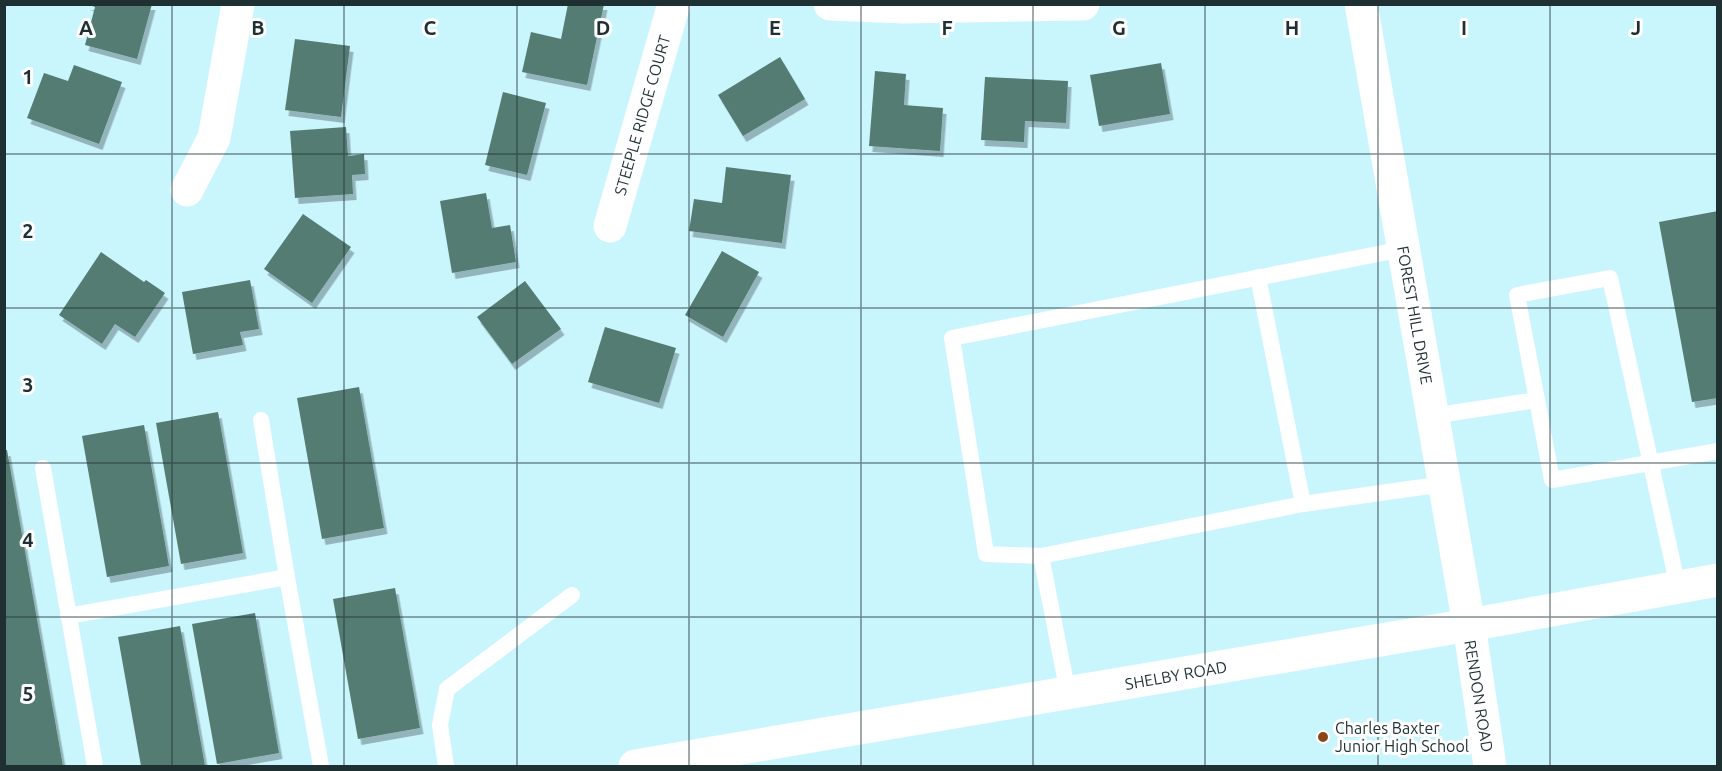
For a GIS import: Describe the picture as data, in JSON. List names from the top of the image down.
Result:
{
  "streets": {
    "main road": [
      "STEEPLE RIDGE COURT",
      "FOREST HILL DRIVE",
      "SHELBY ROAD",
      "RENDON ROAD"
    ]
  },
  "crossings": [
    ["FOREST HILL DRIVE", "SHELBY ROAD"],
    ["FOREST HILL DRIVE", "RENDON ROAD"],
    ["SHELBY ROAD", "RENDON ROAD"]
  ],
  "places": ["Charles Baxter Junior High School"],
  "grid": {
    "columns": [
      "A",
      "B",
      "C",
      "D",
      "E",
      "F",
      "G",
      "H",
      "I",
      "J"
    ],
    "rows": [
      "1",
      "2",
      "3",
      "4",
      "5"
    ]
  }
}
